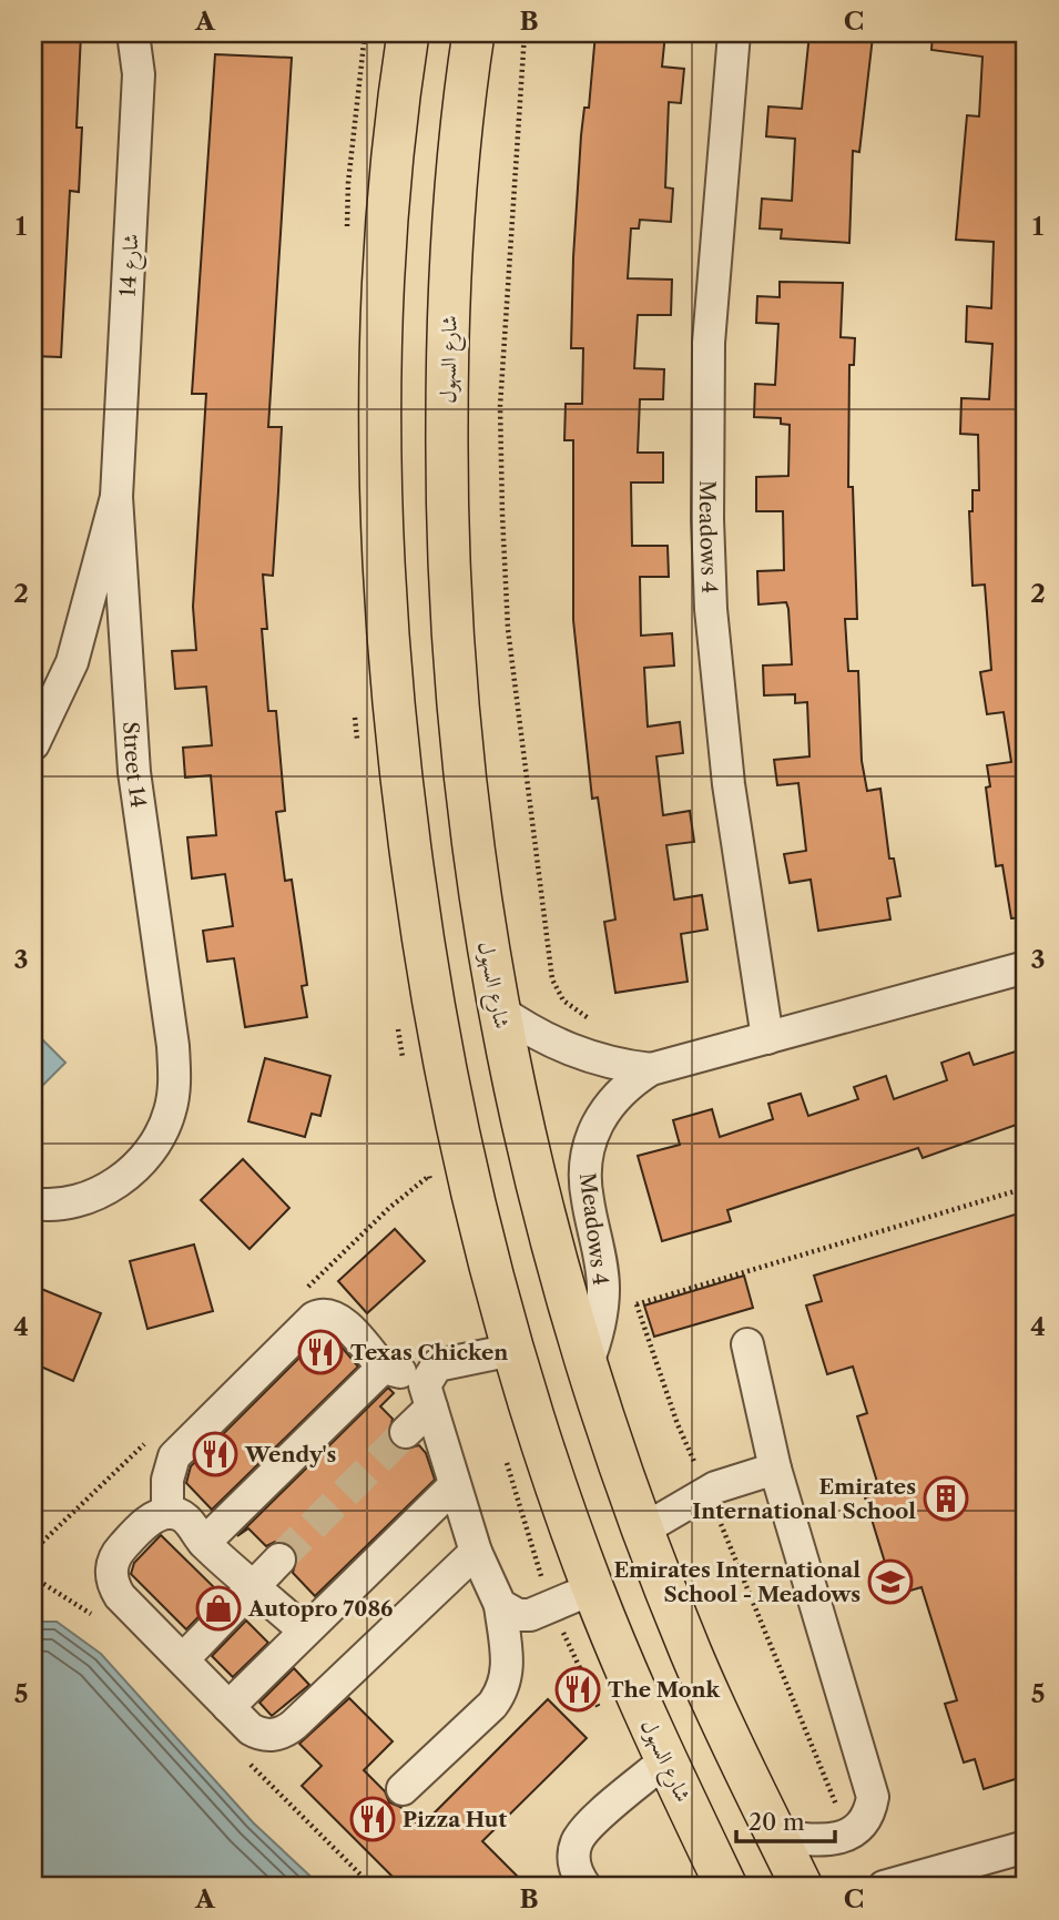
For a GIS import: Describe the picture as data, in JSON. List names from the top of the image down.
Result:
{
  "streets": {
    "main road": ["شارع السهول"],
    "street": ["شارع 14", "Meadows 4", "Street 14"]
  },
  "crossings": [
    ["شارع 14", "Street 14"],
    ["شارع السهول", "Meadows 4"]
  ],
  "places": {
    "restaurant": [
      "Texas Chicken",
      "Wendy's",
      "The Monk",
      "Pizza Hut"
    ],
    "building": ["Emirates International School"],
    "school or university": ["Emirates International School - Meadows"],
    "shop": ["Autopro 7086"]
  },
  "scale_bar": "20 m",
  "grid": {
    "columns": ["A", "B", "C"],
    "rows": [
      "1",
      "2",
      "3",
      "4",
      "5"
    ]
  }
}
